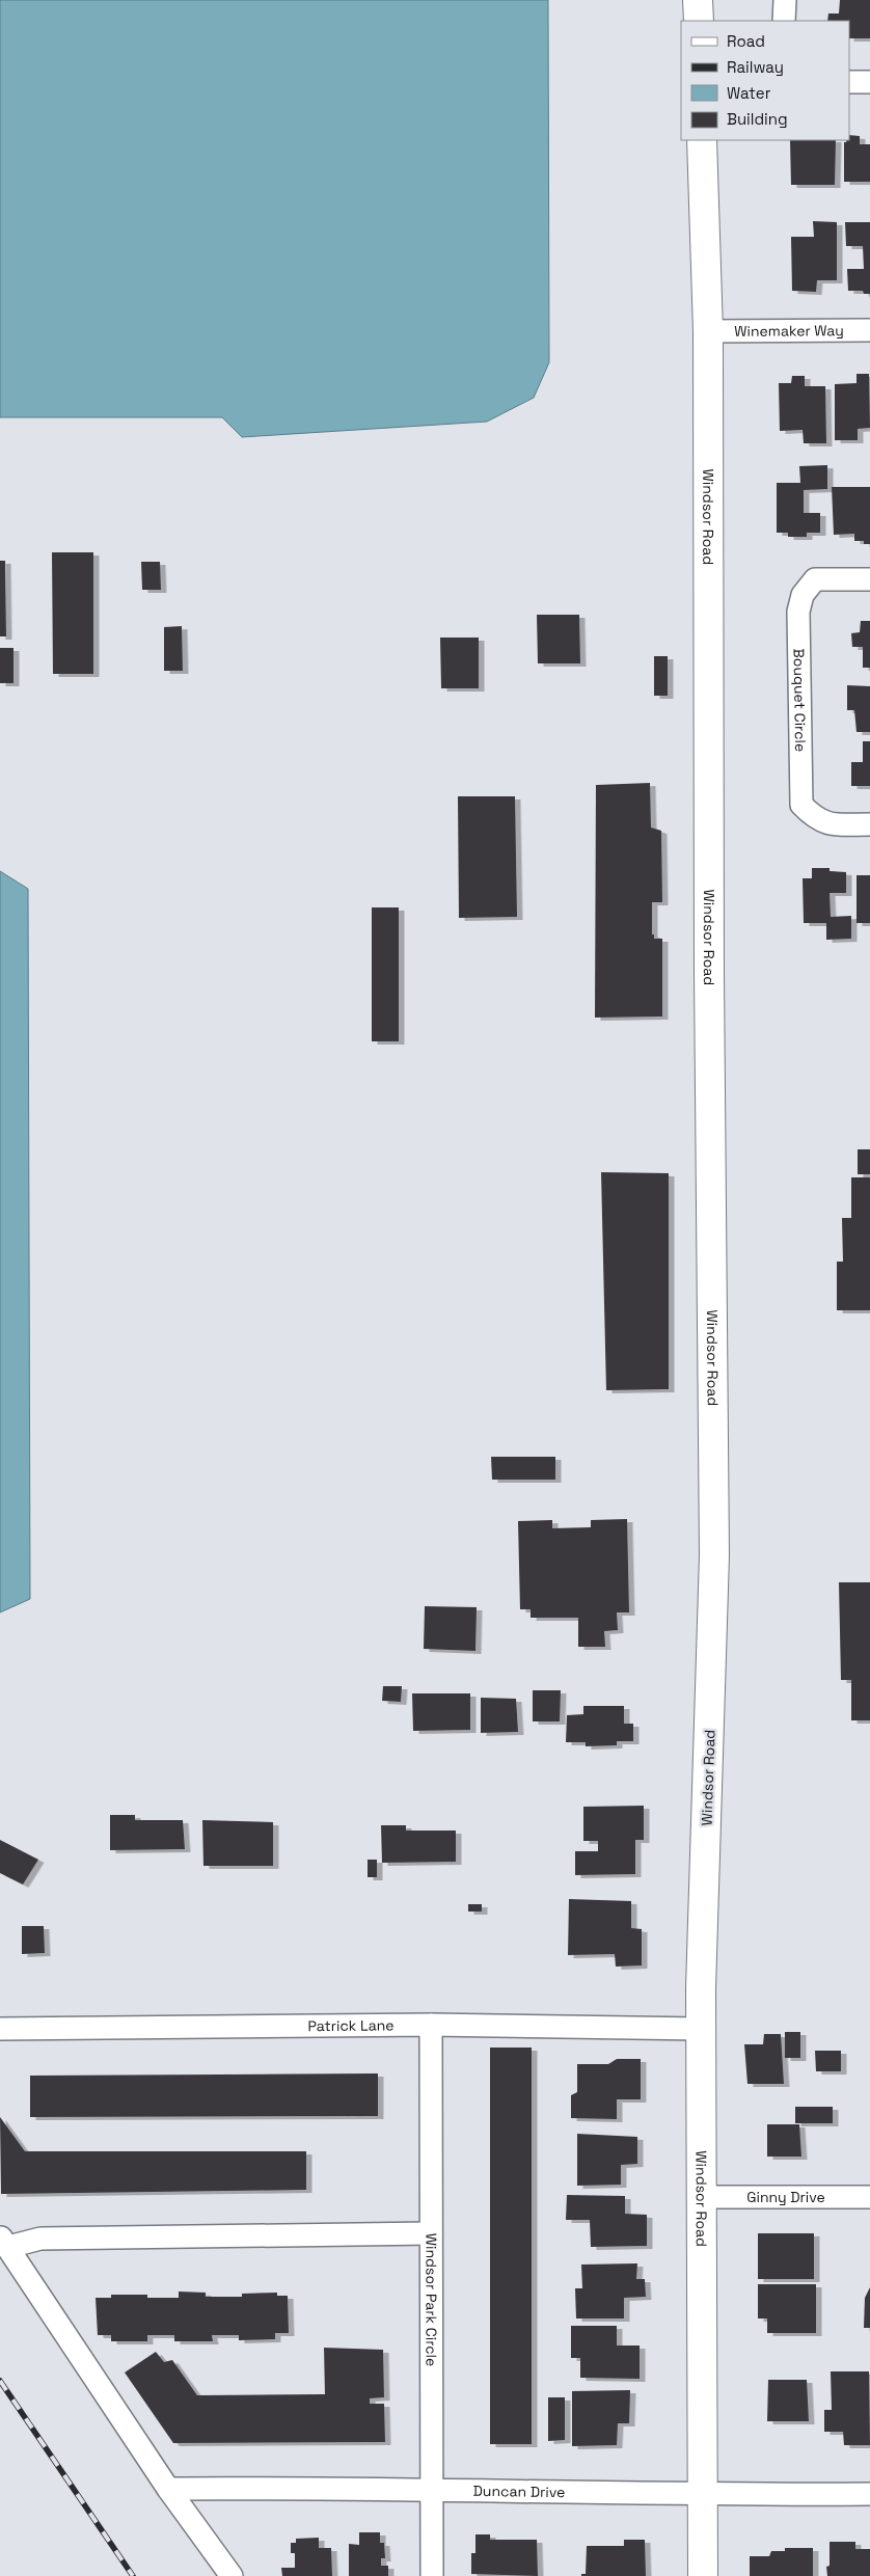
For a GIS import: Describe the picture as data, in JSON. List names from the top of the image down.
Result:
{
  "streets": {
    "main road": ["Windsor Road"],
    "street": [
      "Winemaker Way",
      "Bouquet Circle",
      "Patrick Lane",
      "Ginny Drive",
      "Windsor Park Circle",
      "Duncan Drive"
    ]
  },
  "crossings": [
    ["Winemaker Way", "Windsor Road"],
    ["Windsor Road", "Patrick Lane"],
    ["Windsor Road", "Ginny Drive"],
    ["Windsor Road", "Duncan Drive"],
    ["Patrick Lane", "Windsor Park Circle"],
    ["Windsor Park Circle", "Duncan Drive"]
  ],
  "legend": [
    "Road",
    "Railway",
    "Water",
    "Building"
  ]
}
